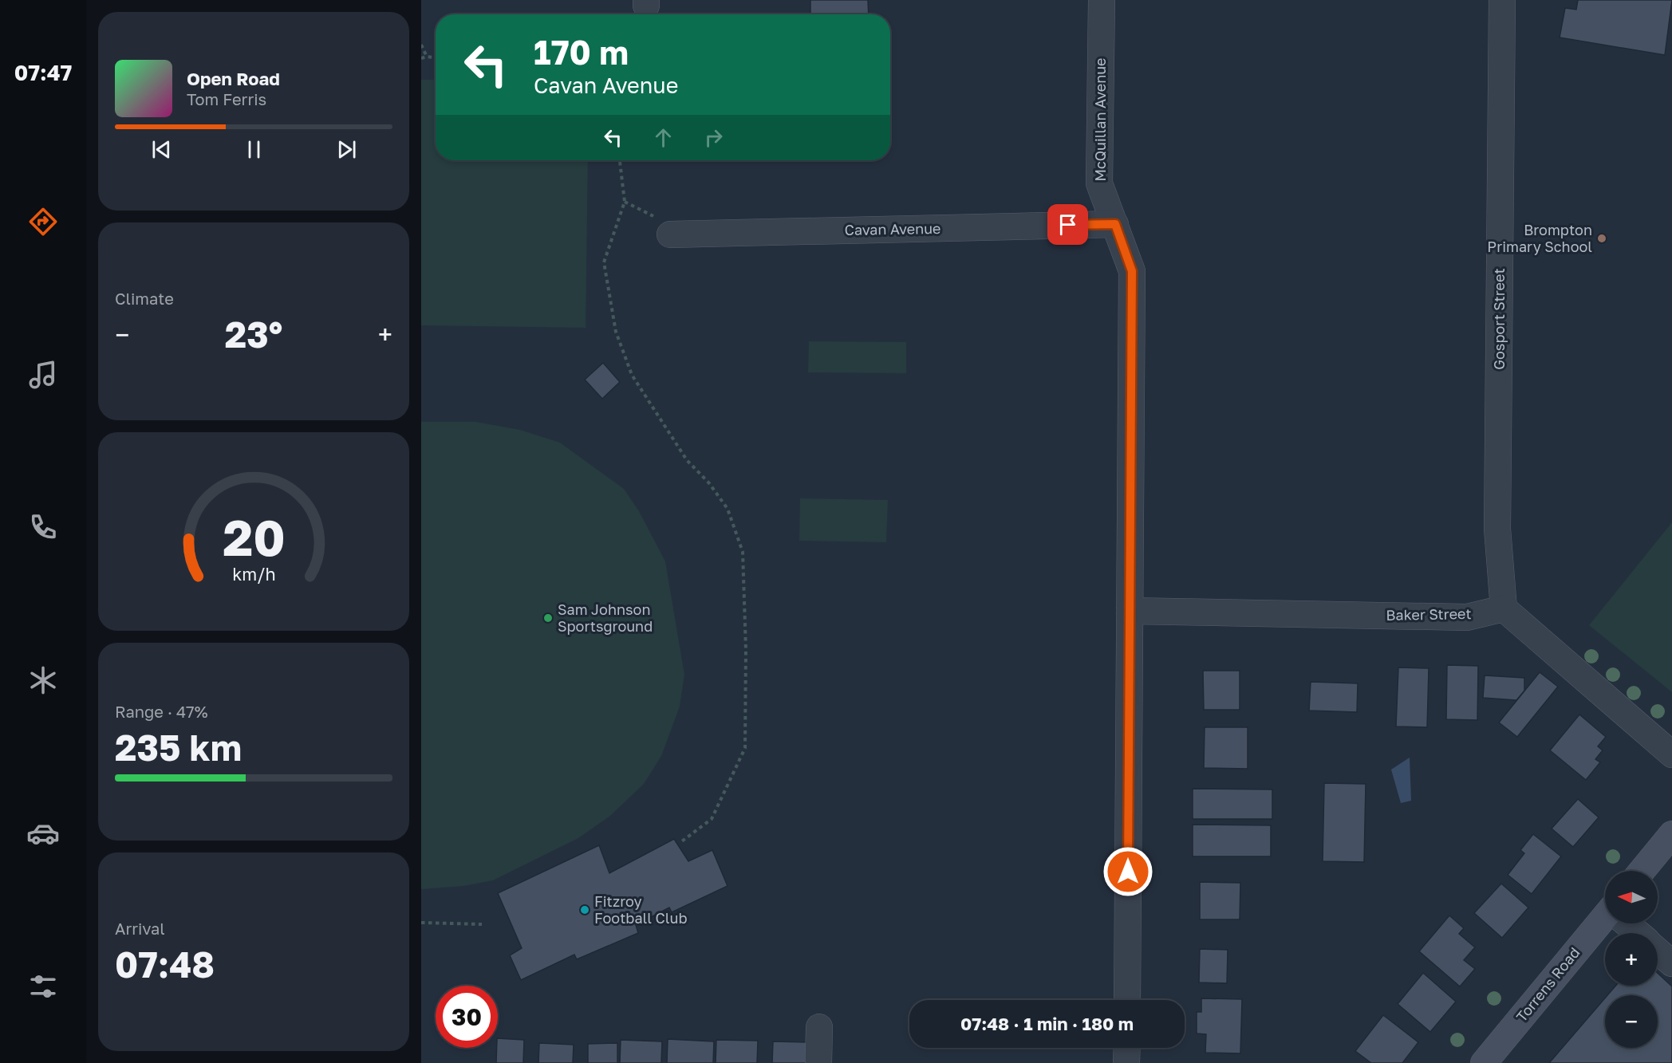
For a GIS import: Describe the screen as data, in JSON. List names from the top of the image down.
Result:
{
  "streets": {
    "main road": ["Torrens Road"],
    "street": [
      "McQuillan Avenue",
      "Cavan Avenue",
      "Gosport Street",
      "Baker Street"
    ]
  },
  "crossings": [
    ["McQuillan Avenue", "Cavan Avenue"],
    ["McQuillan Avenue", "Baker Street"],
    ["Gosport Street", "Baker Street"]
  ],
  "places": ["Brompton Primary School", "Sam Johnson Sportsground", "Fitzroy Football Club"],
  "north": "left",
  "page": {
    "tabs": "07:47",
    "turn": ["170 m", "Cavan Avenue"],
    "song": ["Open Road", "Tom Ferris"],
    "tile": [
      "Climate",
      ["Range · 47%", "235 km"],
      ["Arrival", "07:48"]
    ],
    "heat": ["−", "23°", "+"],
    "map_buttons": ["+", "−"],
    "limit": "30",
    "trip": "07:48 · 1 min · 180 m",
    "gauge": ["20", "km/h"]
  }
}
